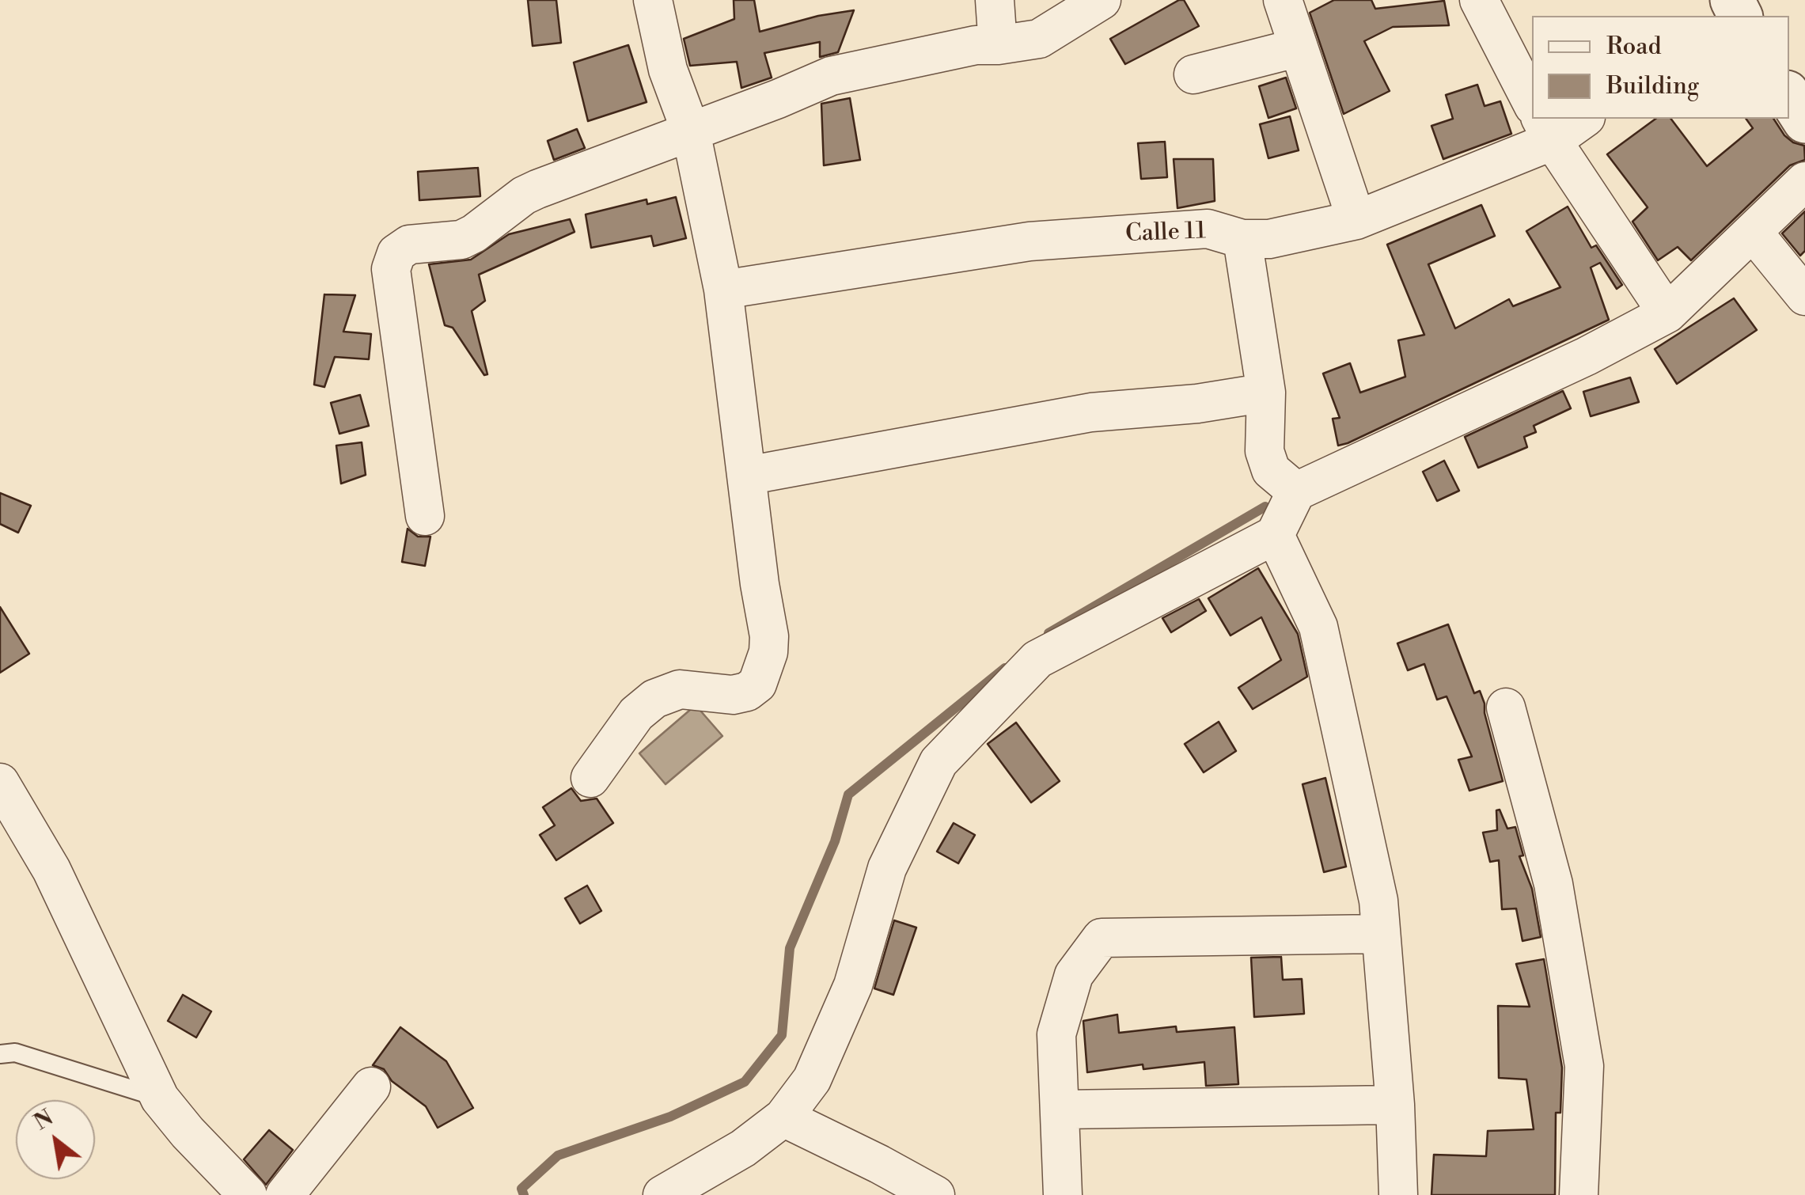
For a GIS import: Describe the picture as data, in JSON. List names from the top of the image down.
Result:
{
  "streets": {
    "street": ["Calle 11"]
  },
  "legend": ["Road", "Building"],
  "north": "top left"
}
